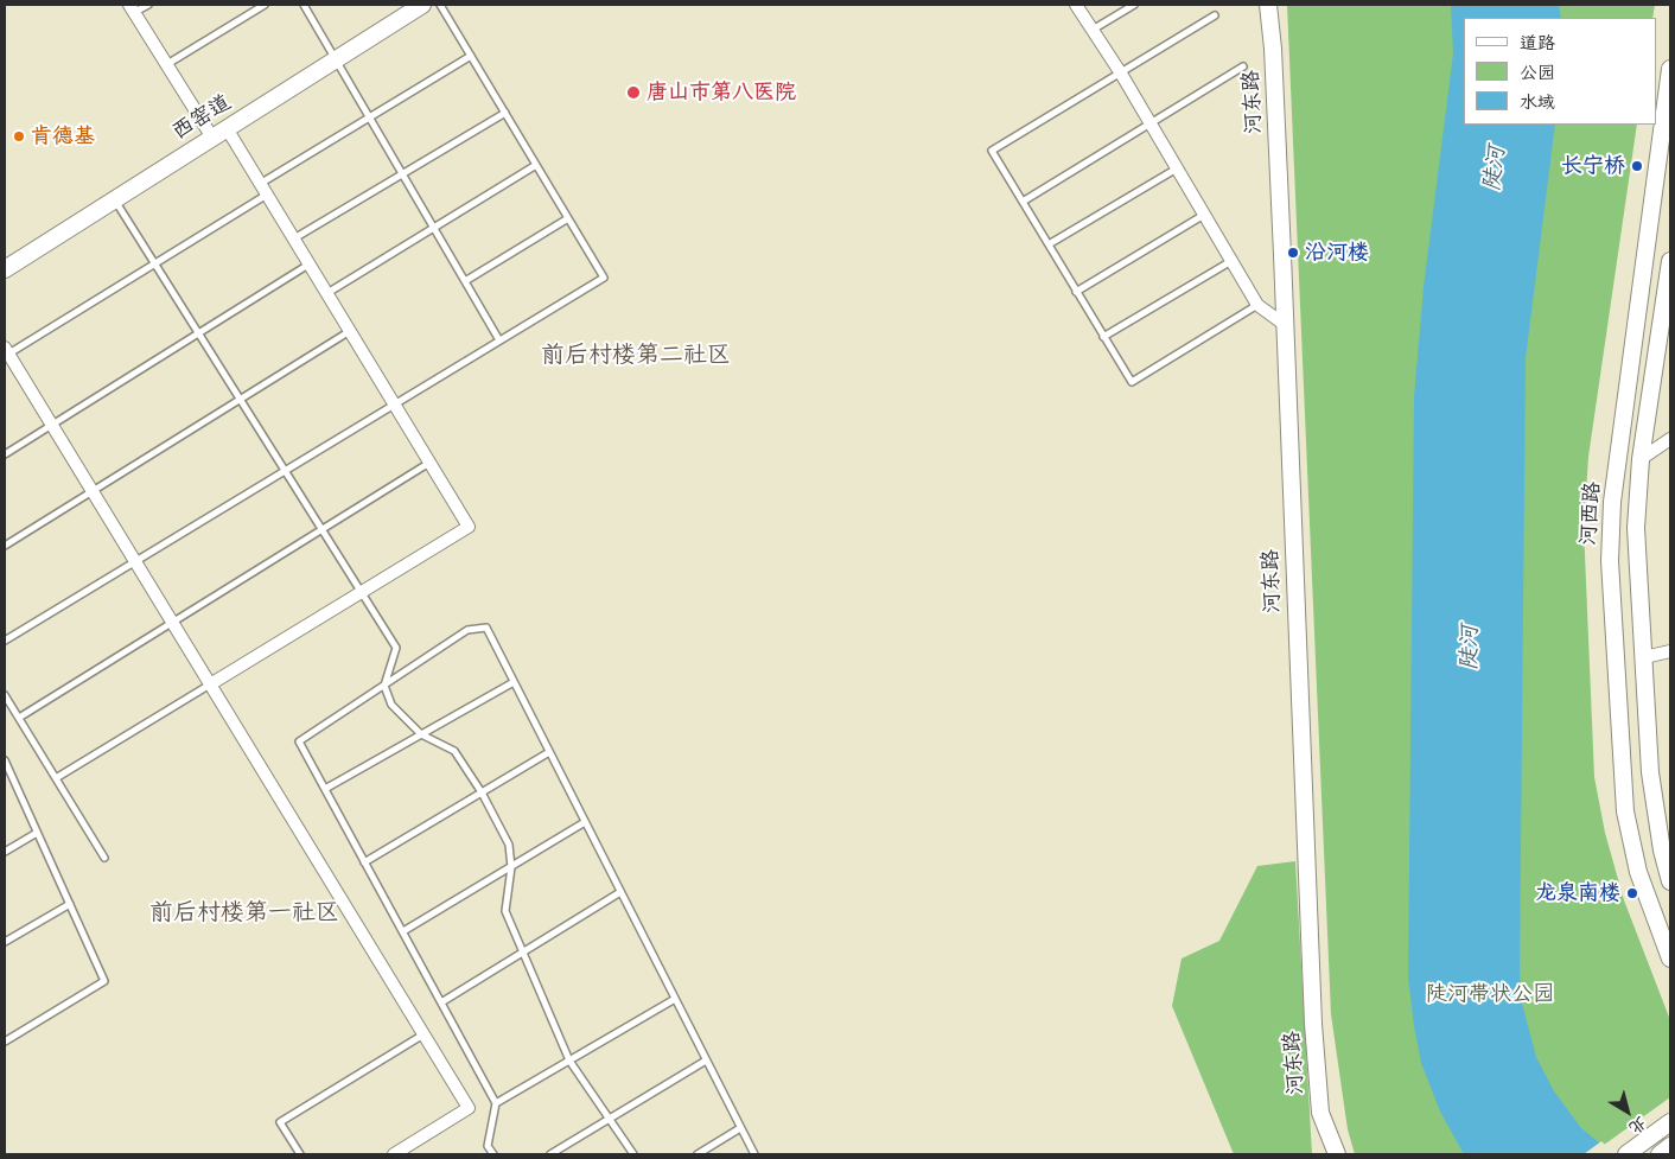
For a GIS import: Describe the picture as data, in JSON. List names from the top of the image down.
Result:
{
  "streets": {
    "street": ["河东路", "西窑道", "河西路"]
  },
  "districts": ["前后村楼第二社区", "前后村楼第一社区"],
  "water": ["陡河"],
  "parks": ["陡河带状公园"],
  "places": [
    "唐山市第八医院",
    "肯德基",
    "长宁桥",
    "沿河楼",
    "龙泉南楼"
  ],
  "legend": ["道路", "公园", "水域"],
  "north": "bottom right"
}
